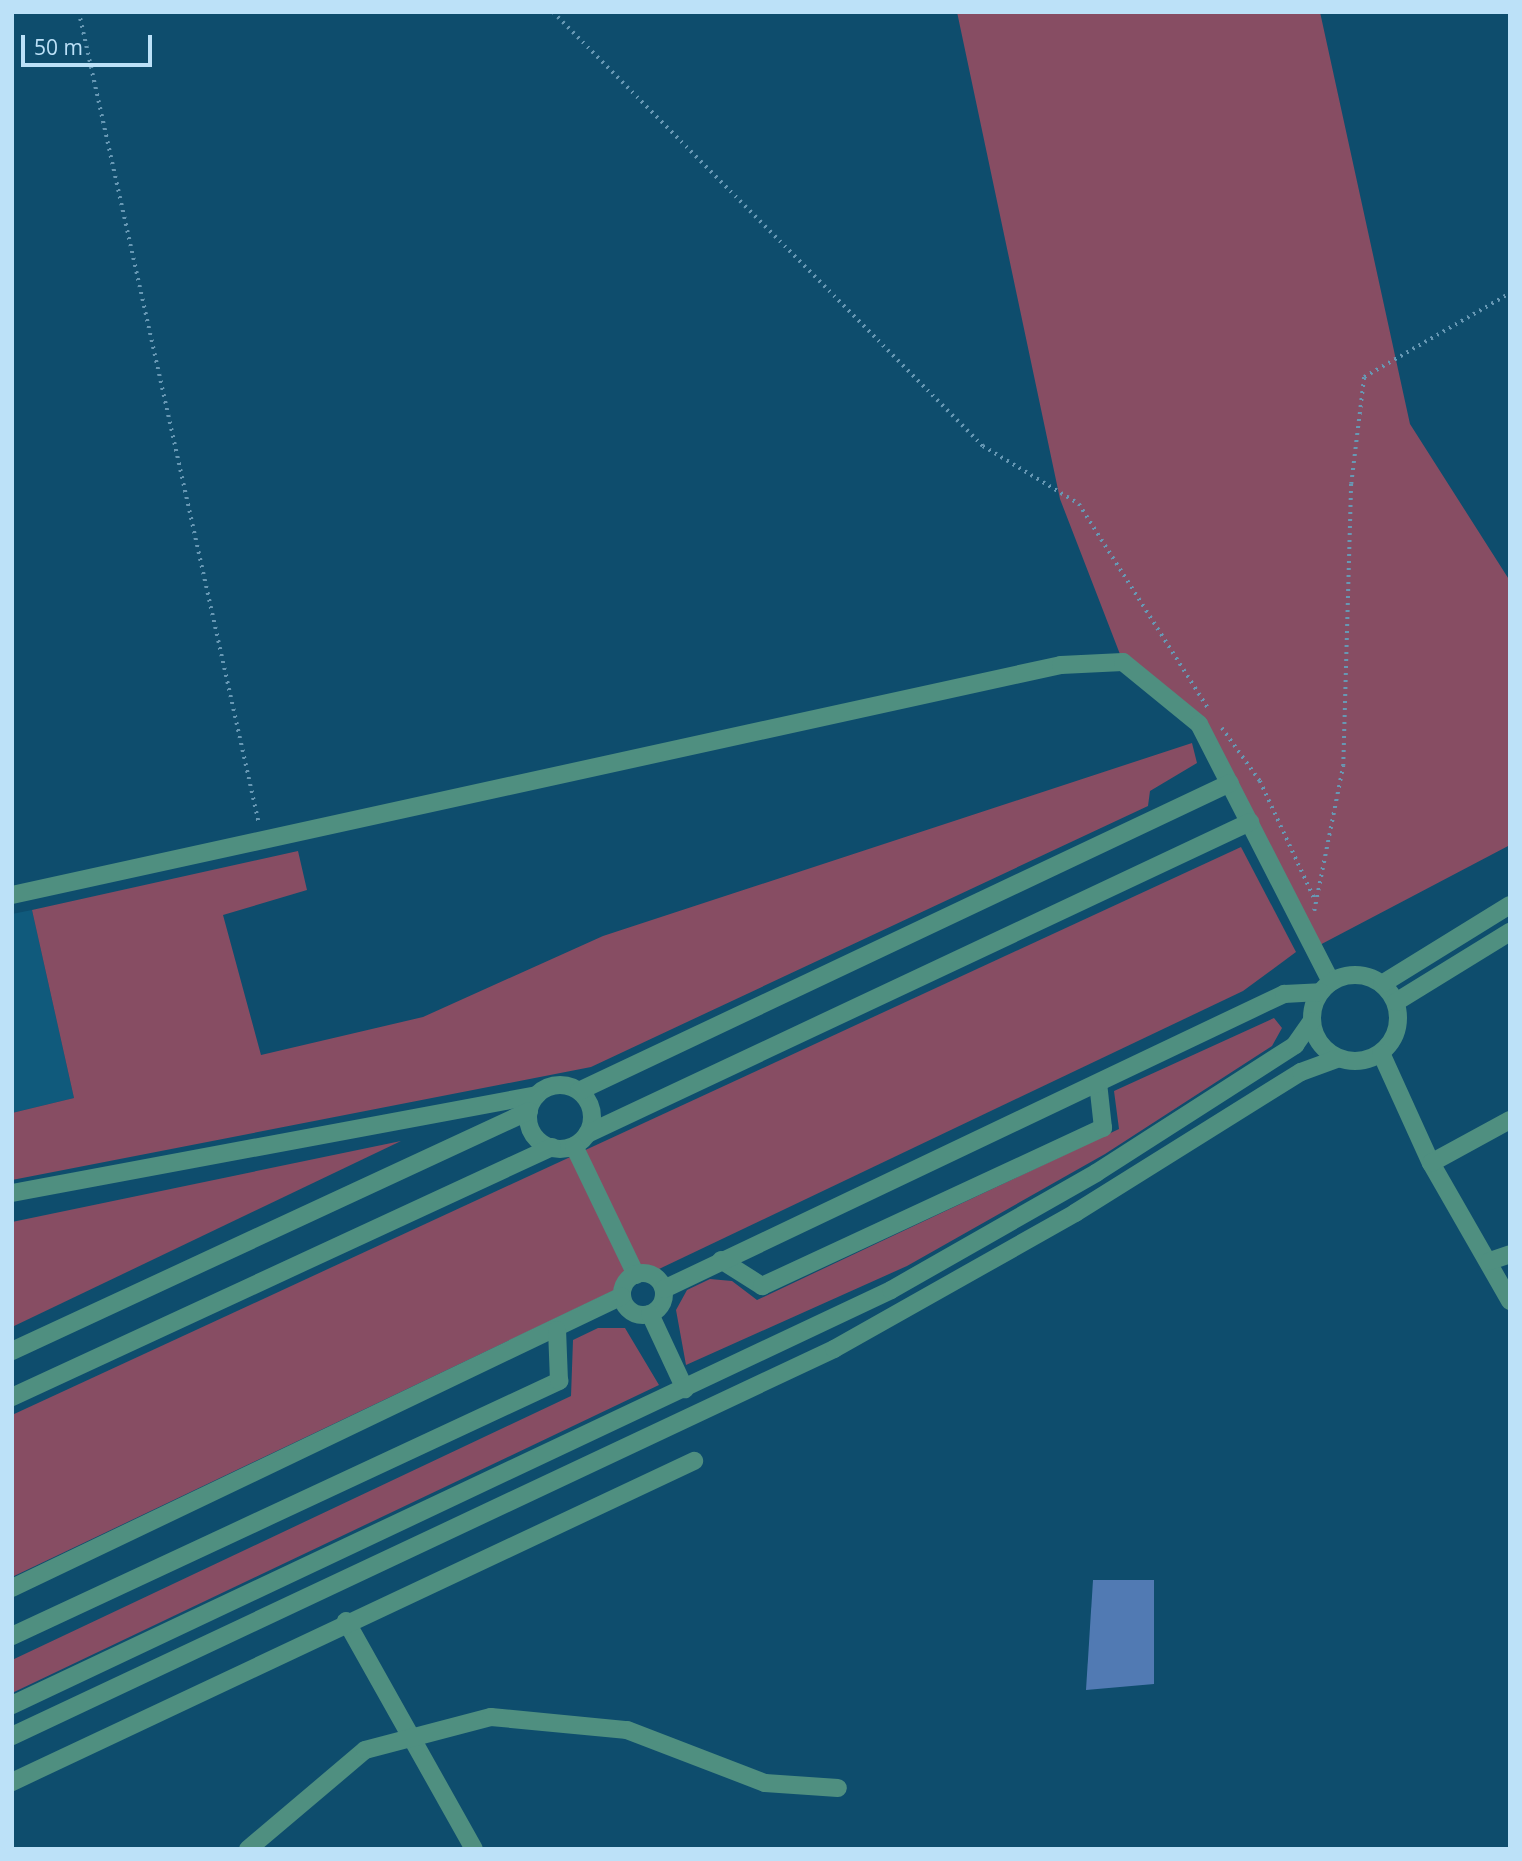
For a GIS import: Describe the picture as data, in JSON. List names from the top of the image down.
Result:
{
  "scale_bar": "50 m"
}
